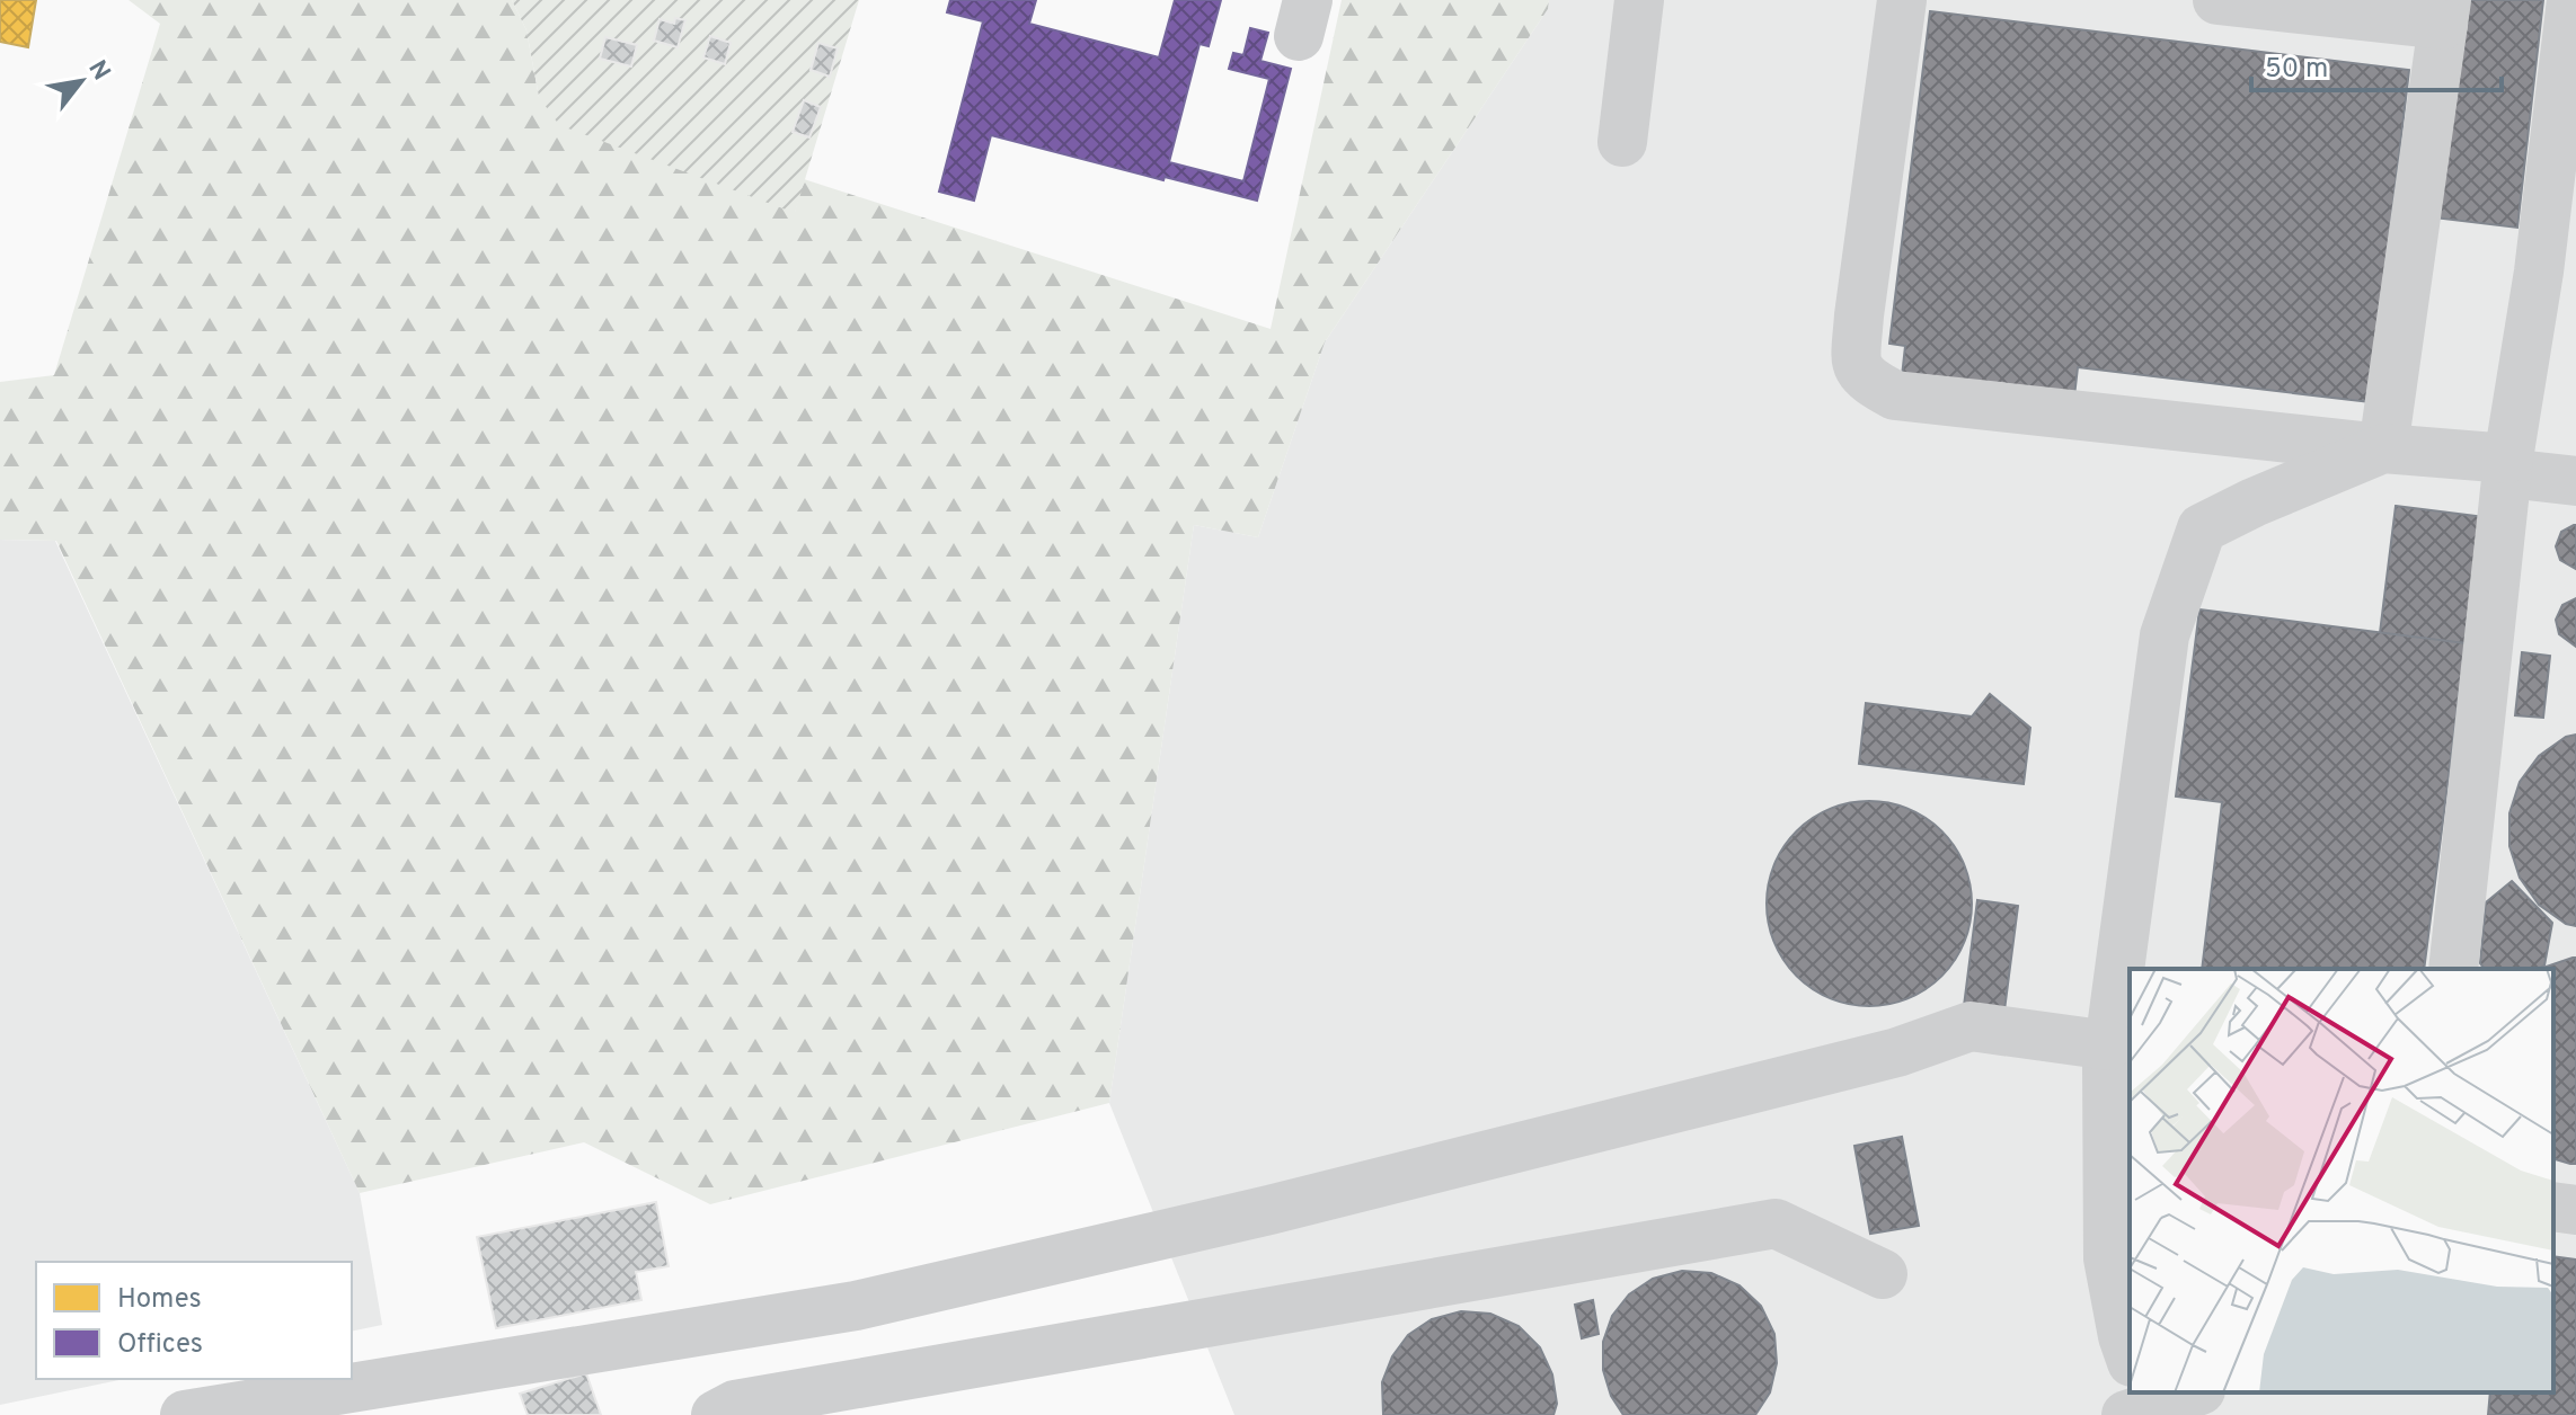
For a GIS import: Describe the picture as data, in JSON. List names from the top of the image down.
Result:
{
  "legend": ["Homes", "Offices"],
  "scale_bar": "50 m",
  "north": "top right"
}
